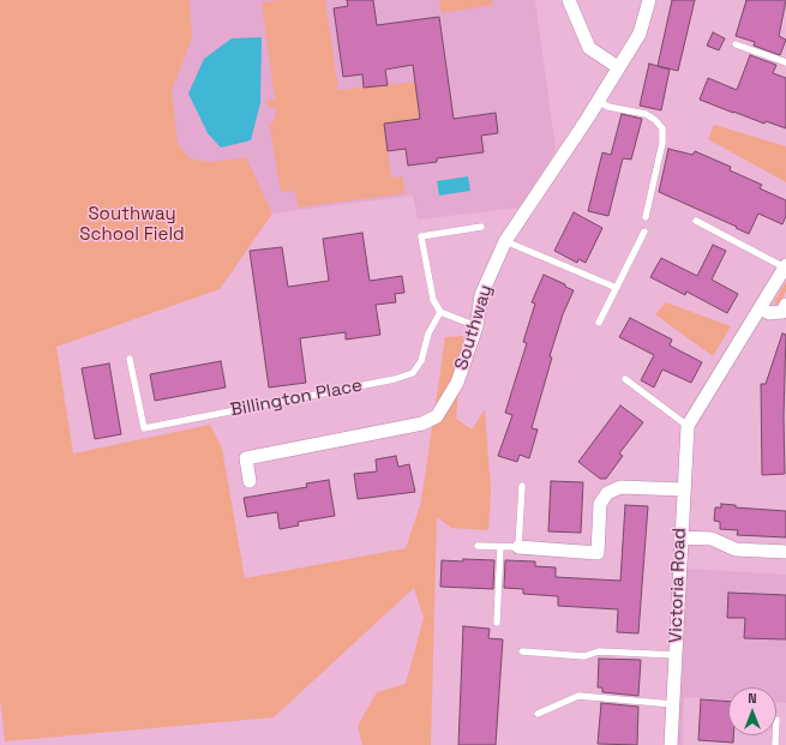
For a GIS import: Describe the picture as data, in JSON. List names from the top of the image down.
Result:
{
  "streets": {
    "street": ["Southway", "Victoria Road"],
    "lane": ["Billington Place"]
  },
  "parks": ["Southway School Field"],
  "north": "top"
}
